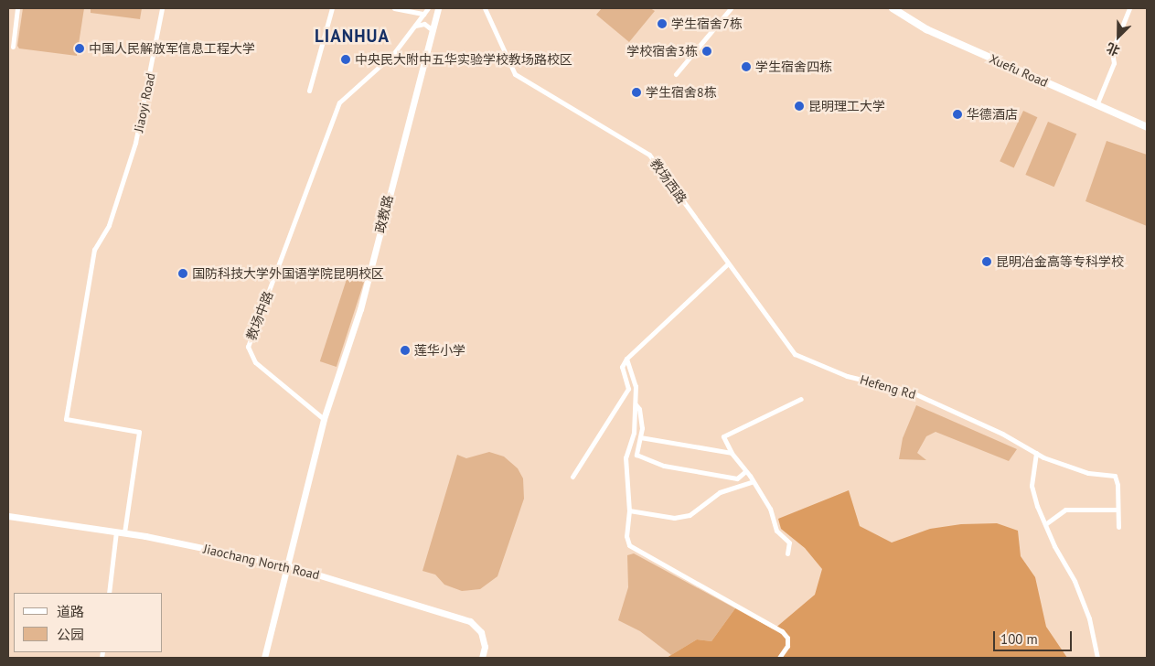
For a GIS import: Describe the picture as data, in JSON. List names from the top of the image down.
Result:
{
  "streets": {
    "main road": ["Xuefu Road", "政教路", "Jiaochang North Road"],
    "street": [
      "Jiaoyi Road",
      "教场西路",
      "教场中路",
      "Hefeng Rd"
    ]
  },
  "crossings": [
    ["Jiaoyi Road", "Jiaochang North Road"],
    ["教场西路", "Hefeng Rd"],
    ["政教路", "教场中路"]
  ],
  "districts": ["LIANHUA"],
  "places": [
    "学生宿舍7栋",
    "中国人民解放军信息工程大学",
    "学校宿舍3栋",
    "中央民大附中五华实验学校教场路校区",
    "学生宿舍四栋",
    "学生宿舍8栋",
    "昆明理工大学",
    "华德酒店",
    "昆明冶金高等专科学校",
    "国防科技大学外国语学院昆明校区",
    "莲华小学"
  ],
  "legend": ["道路", "公园"],
  "scale_bar": "100 m",
  "north": "bottom left"
}
